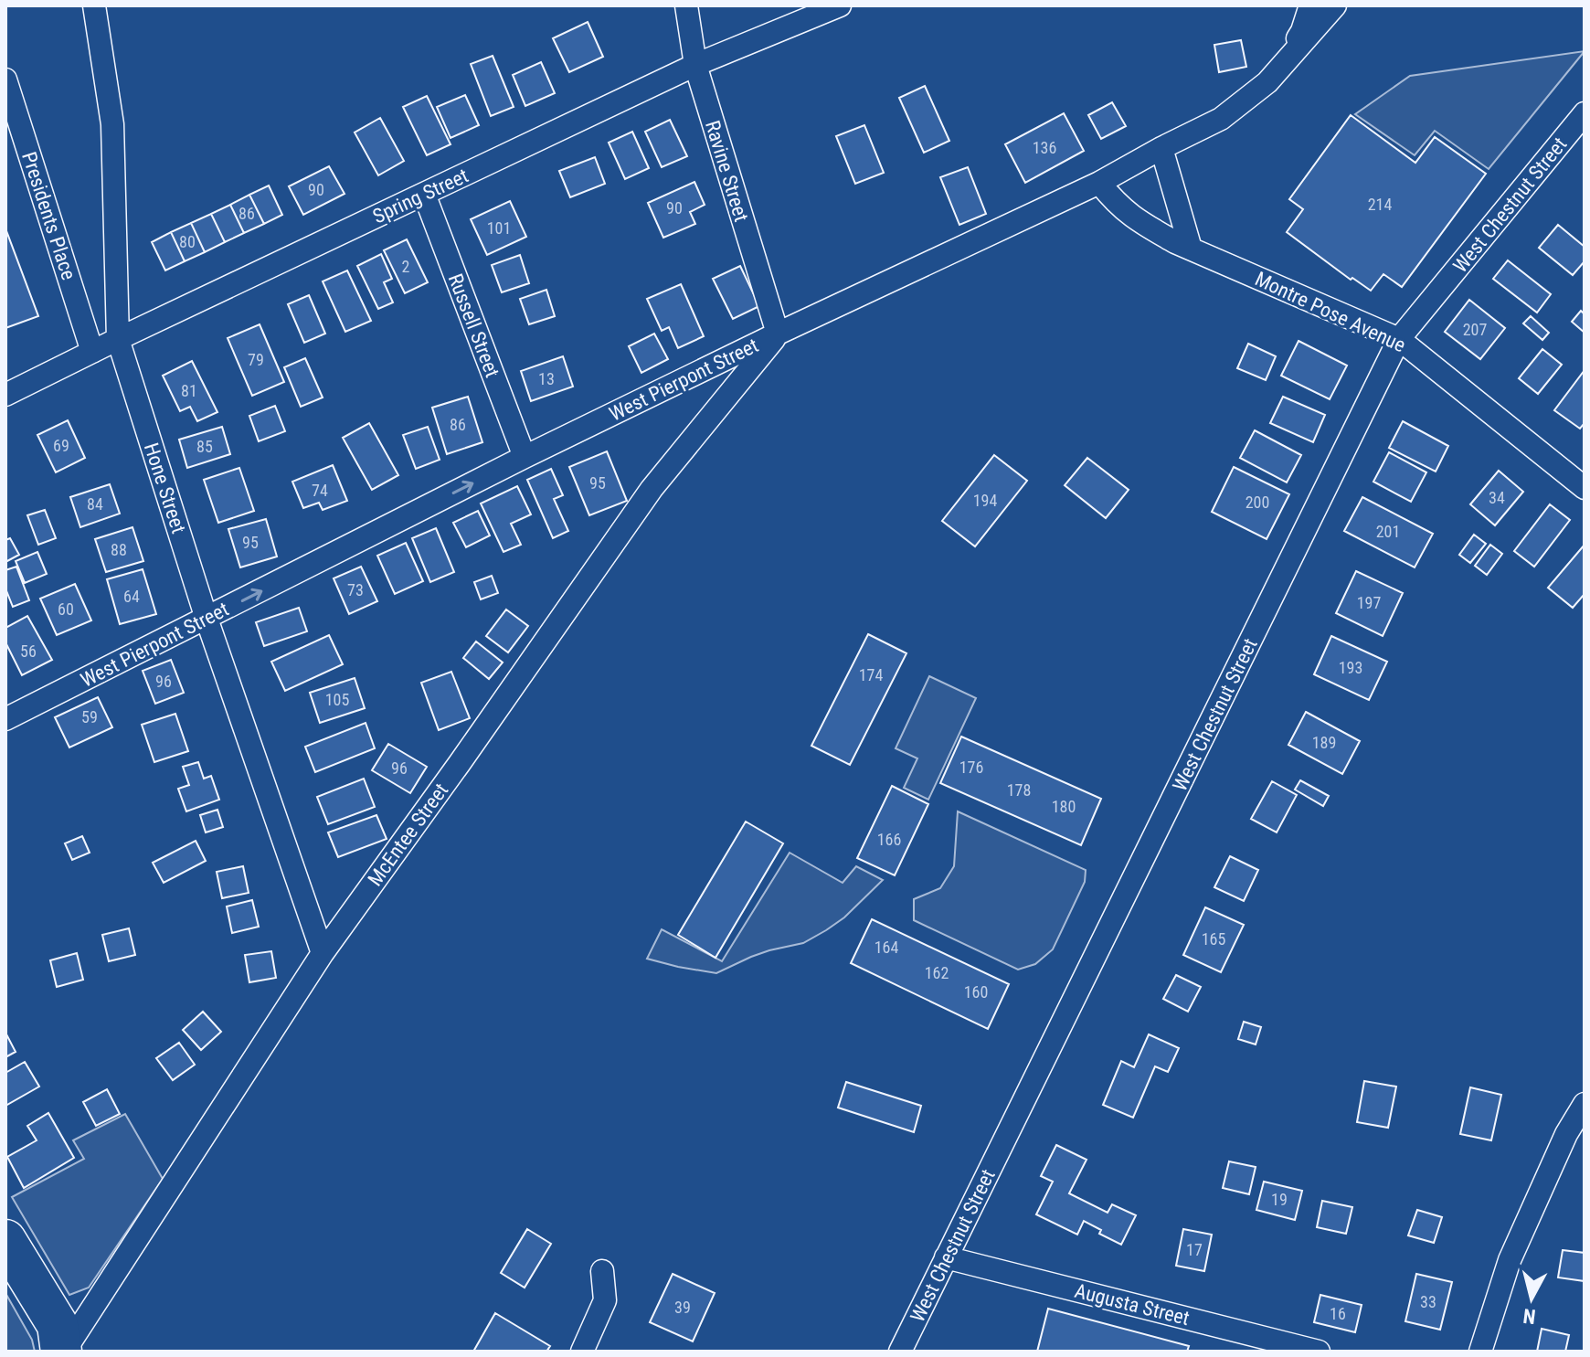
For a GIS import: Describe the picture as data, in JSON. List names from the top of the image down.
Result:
{
  "streets": {
    "street": [
      "Ravine Street",
      "Spring Street",
      "West Chestnut Street",
      "Presidents Place",
      "Montre Pose Avenue",
      "Russell Street",
      "West Pierpont Street",
      "Hone Street",
      "McEntee Street",
      "Augusta Street"
    ]
  },
  "crossings": [
    ["Ravine Street", "Spring Street"],
    ["Ravine Street", "West Pierpont Street"],
    ["Ravine Street", "McEntee Street"],
    ["Spring Street", "Presidents Place"],
    ["Spring Street", "Russell Street"],
    ["Spring Street", "Hone Street"],
    ["West Chestnut Street", "Montre Pose Avenue"],
    ["West Chestnut Street", "Augusta Street"],
    ["Montre Pose Avenue", "West Pierpont Street"],
    ["Russell Street", "West Pierpont Street"],
    ["West Pierpont Street", "Hone Street"],
    ["West Pierpont Street", "McEntee Street"],
    ["Hone Street", "McEntee Street"]
  ],
  "house_numbers": [
    "136",
    "90",
    "214",
    "90",
    "86",
    "101",
    "80",
    "2",
    "207",
    "79",
    "13",
    "81",
    "86",
    "69",
    "85",
    "95",
    "74",
    "34",
    "194",
    "200",
    "84",
    "201",
    "95",
    "88",
    "73",
    "64",
    "197",
    "60",
    "56",
    "193",
    "174",
    "96",
    "105",
    "59",
    "189",
    "176",
    "96",
    "178",
    "180",
    "166",
    "165",
    "164",
    "162",
    "160",
    "19",
    "17",
    "33",
    "39",
    "16"
  ],
  "north": "bottom"
}
